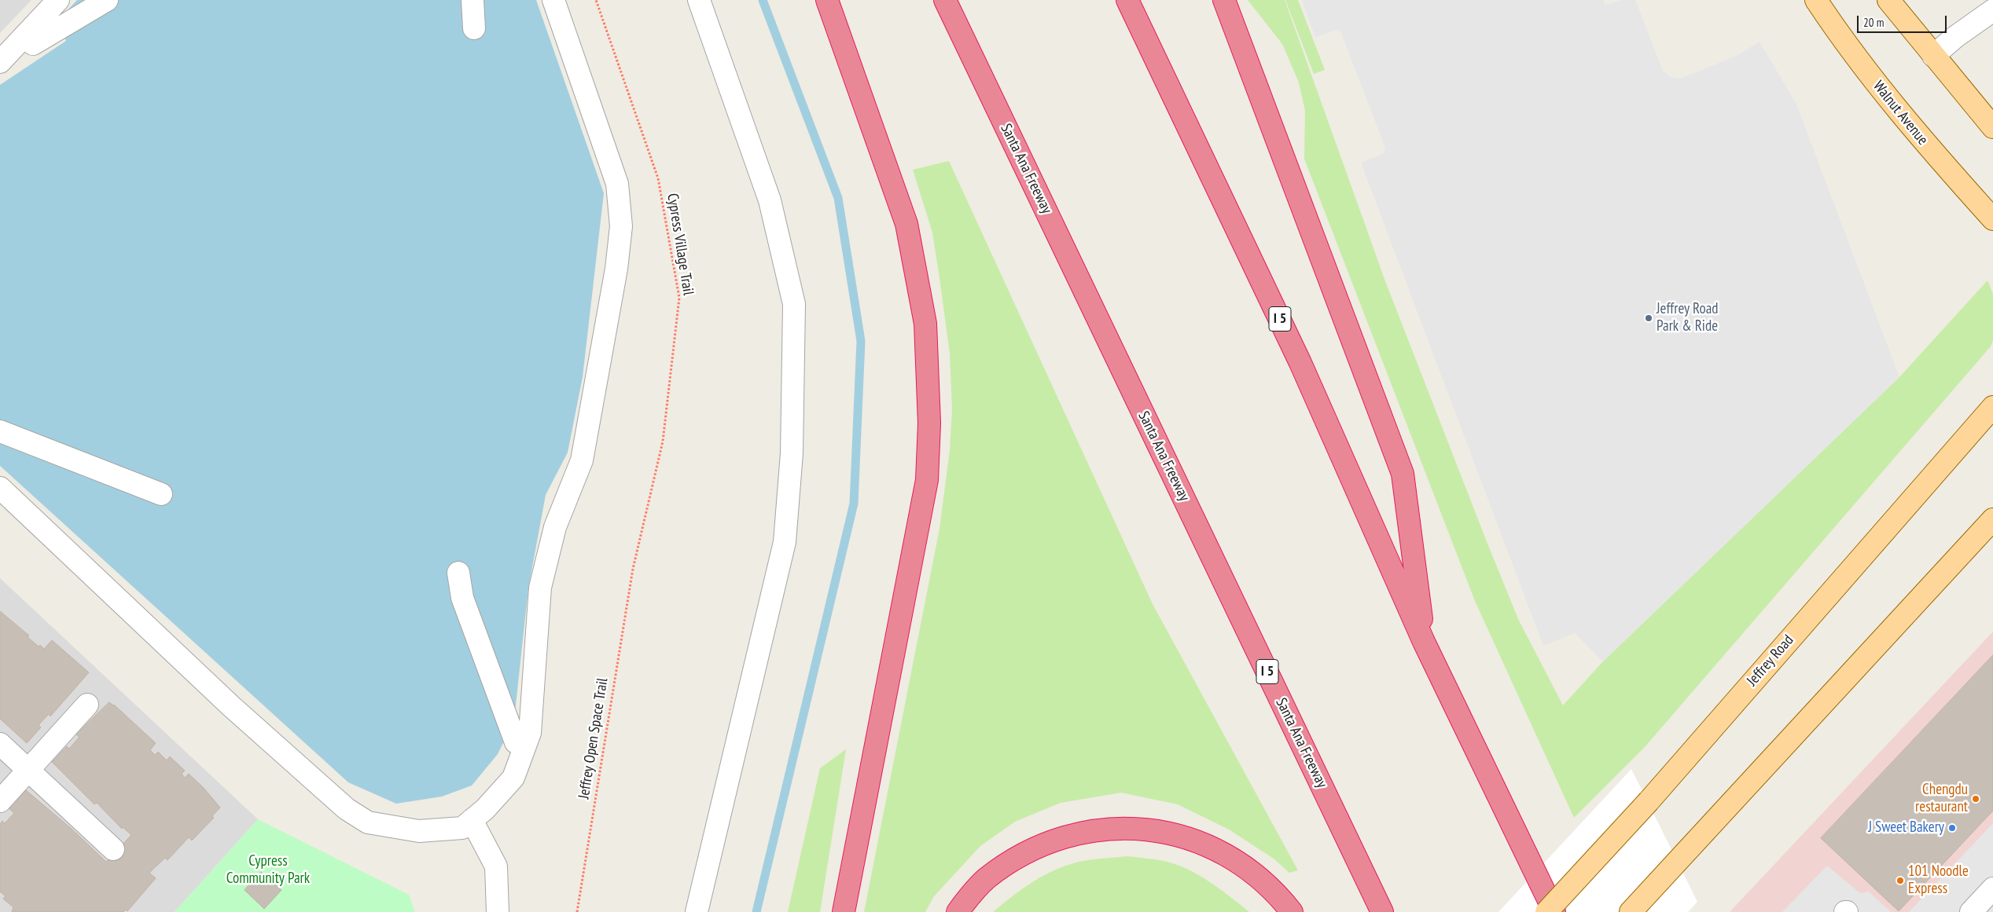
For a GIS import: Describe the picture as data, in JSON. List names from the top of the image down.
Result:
{
  "streets": {
    "highway": ["Santa Ana Freeway", "I 5"],
    "main road": ["Walnut Avenue", "Jeffrey Road"],
    "path": ["Cypress Village Trail", "Jeffrey Open Space Trail"]
  },
  "crossings": [
    ["Cypress Village Trail", "Jeffrey Open Space Trail"]
  ],
  "parks": ["Cypress Community Park"],
  "places": [
    "Jeffrey Road Park & Ride",
    "Chengdu restaurant",
    "J Sweet Bakery",
    "101 Noodle Express"
  ],
  "scale_bar": "20 m"
}
